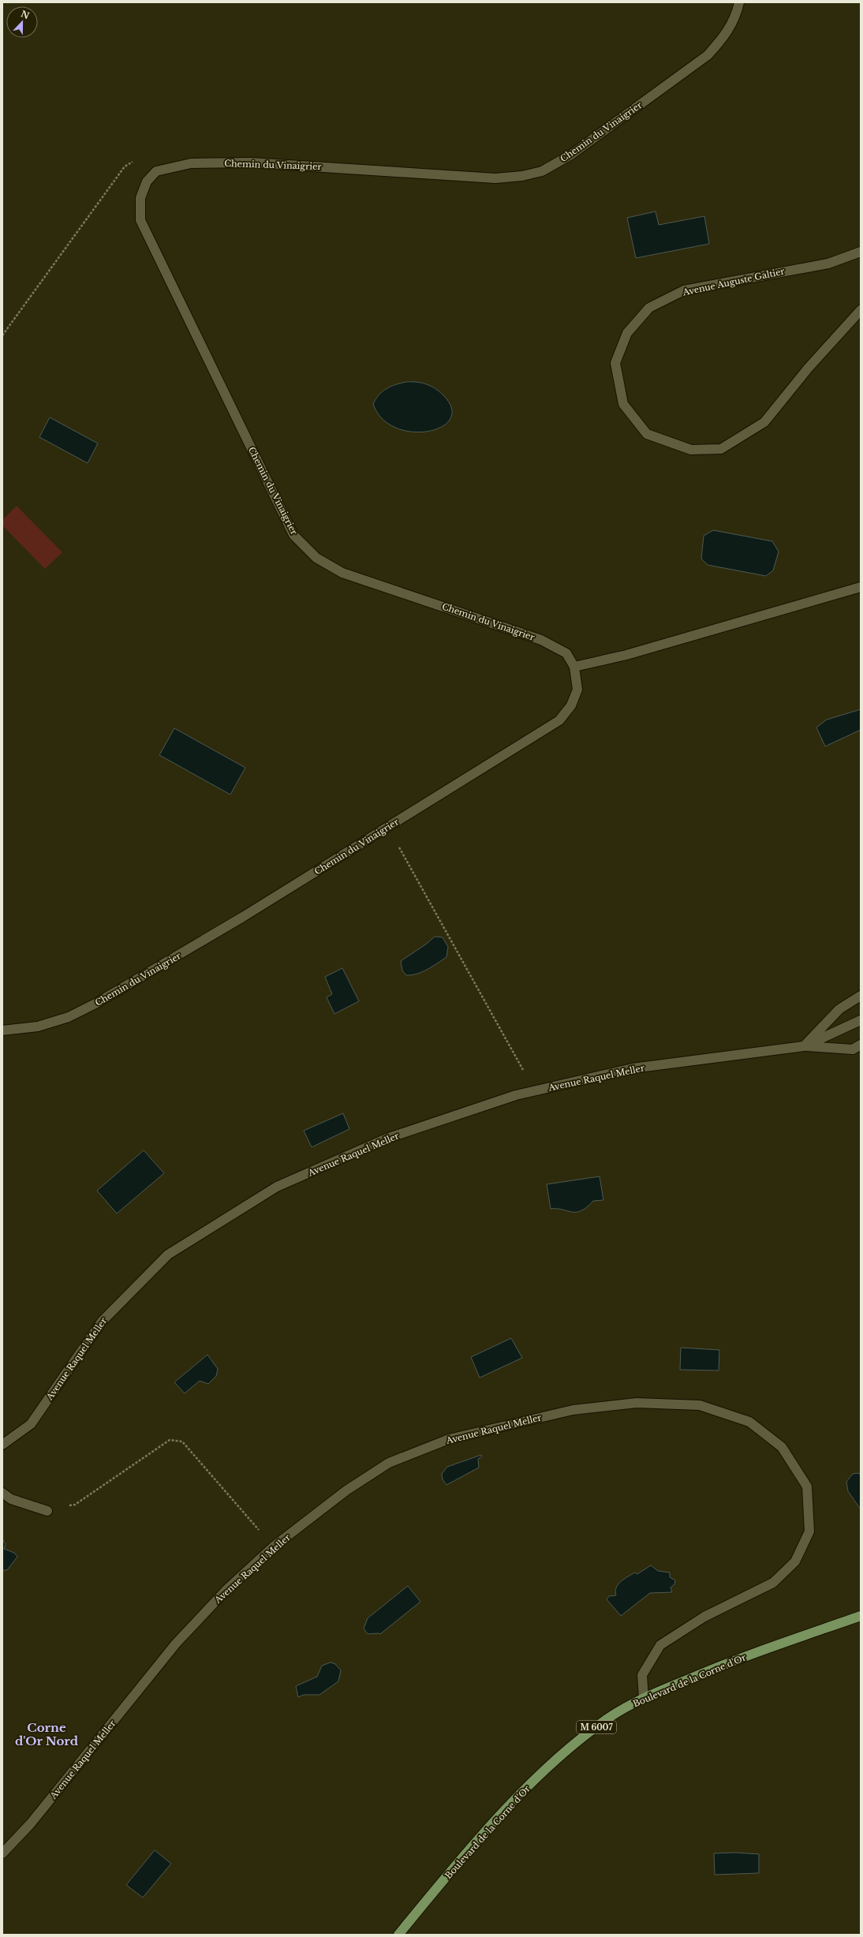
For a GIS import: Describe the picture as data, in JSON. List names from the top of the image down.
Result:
{
  "streets": {
    "main road": ["Boulevard de la Corne d'Or", "M 6007"],
    "street": ["Chemin du Vinaigrier", "Avenue Auguste Galtier", "Avenue Raquel Meller"]
  },
  "crossings": [
    ["Avenue Raquel Meller", "Boulevard de la Corne d'Or"]
  ],
  "districts": ["Corne d'Or Nord"],
  "north": "top"
}
